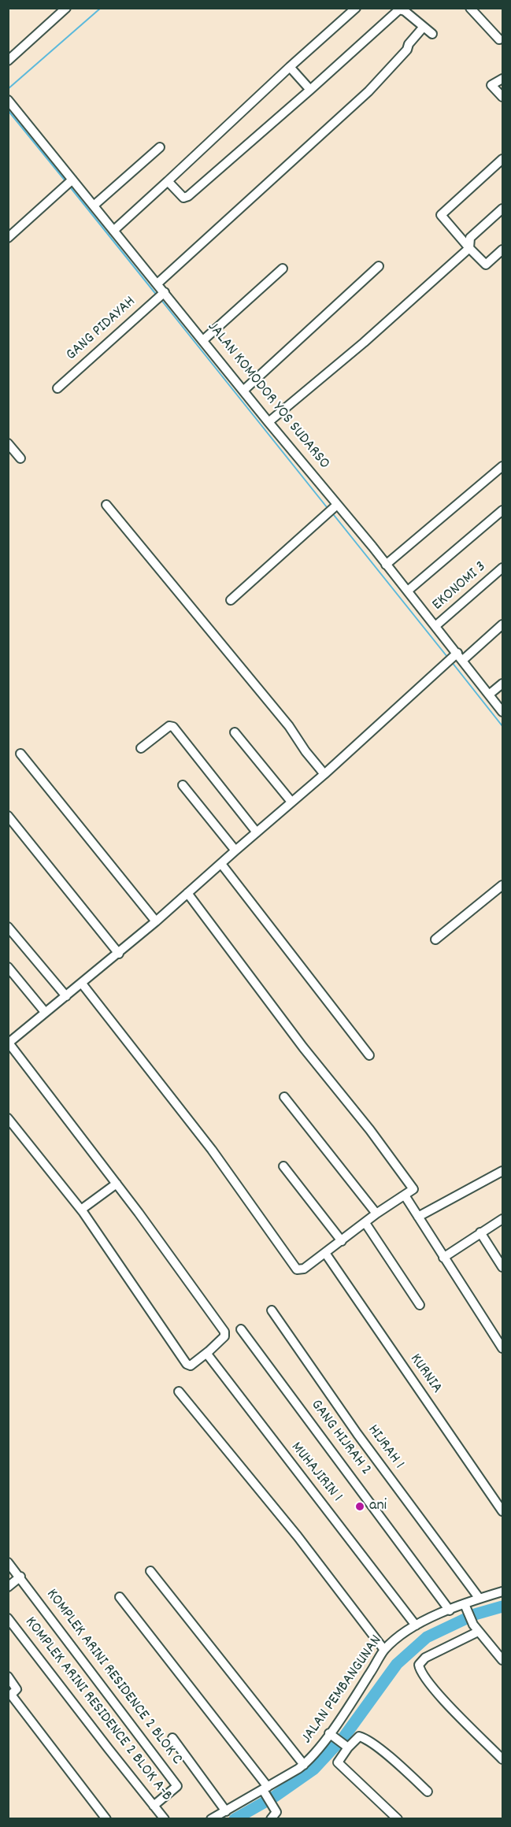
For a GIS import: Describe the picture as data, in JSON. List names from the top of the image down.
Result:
{
  "streets": {
    "street": [
      "GANG PIDAYAH",
      "JALAN KOMODOR YOS SUDARSO",
      "EKONOMI 3",
      "KURNIA",
      "GANG HIJRAH 2",
      "HIJRAH 1",
      "MUHAJIRIN 1",
      "KOMPLEK ARINI RESIDENCE 2 BLOK C",
      "JALAN PEMBANGUNAN",
      "KOMPLEK ARINI RESIDENCE 2 BLOK A-B"
    ]
  },
  "crossings": [
    ["GANG PIDAYAH", "JALAN KOMODOR YOS SUDARSO"],
    ["JALAN KOMODOR YOS SUDARSO", "EKONOMI 3"],
    ["GANG HIJRAH 2", "JALAN PEMBANGUNAN"],
    ["HIJRAH 1", "JALAN PEMBANGUNAN"],
    ["MUHAJIRIN 1", "JALAN PEMBANGUNAN"],
    ["KOMPLEK ARINI RESIDENCE 2 BLOK C", "KOMPLEK ARINI RESIDENCE 2 BLOK A-B"]
  ],
  "places": ["ani"]
}
